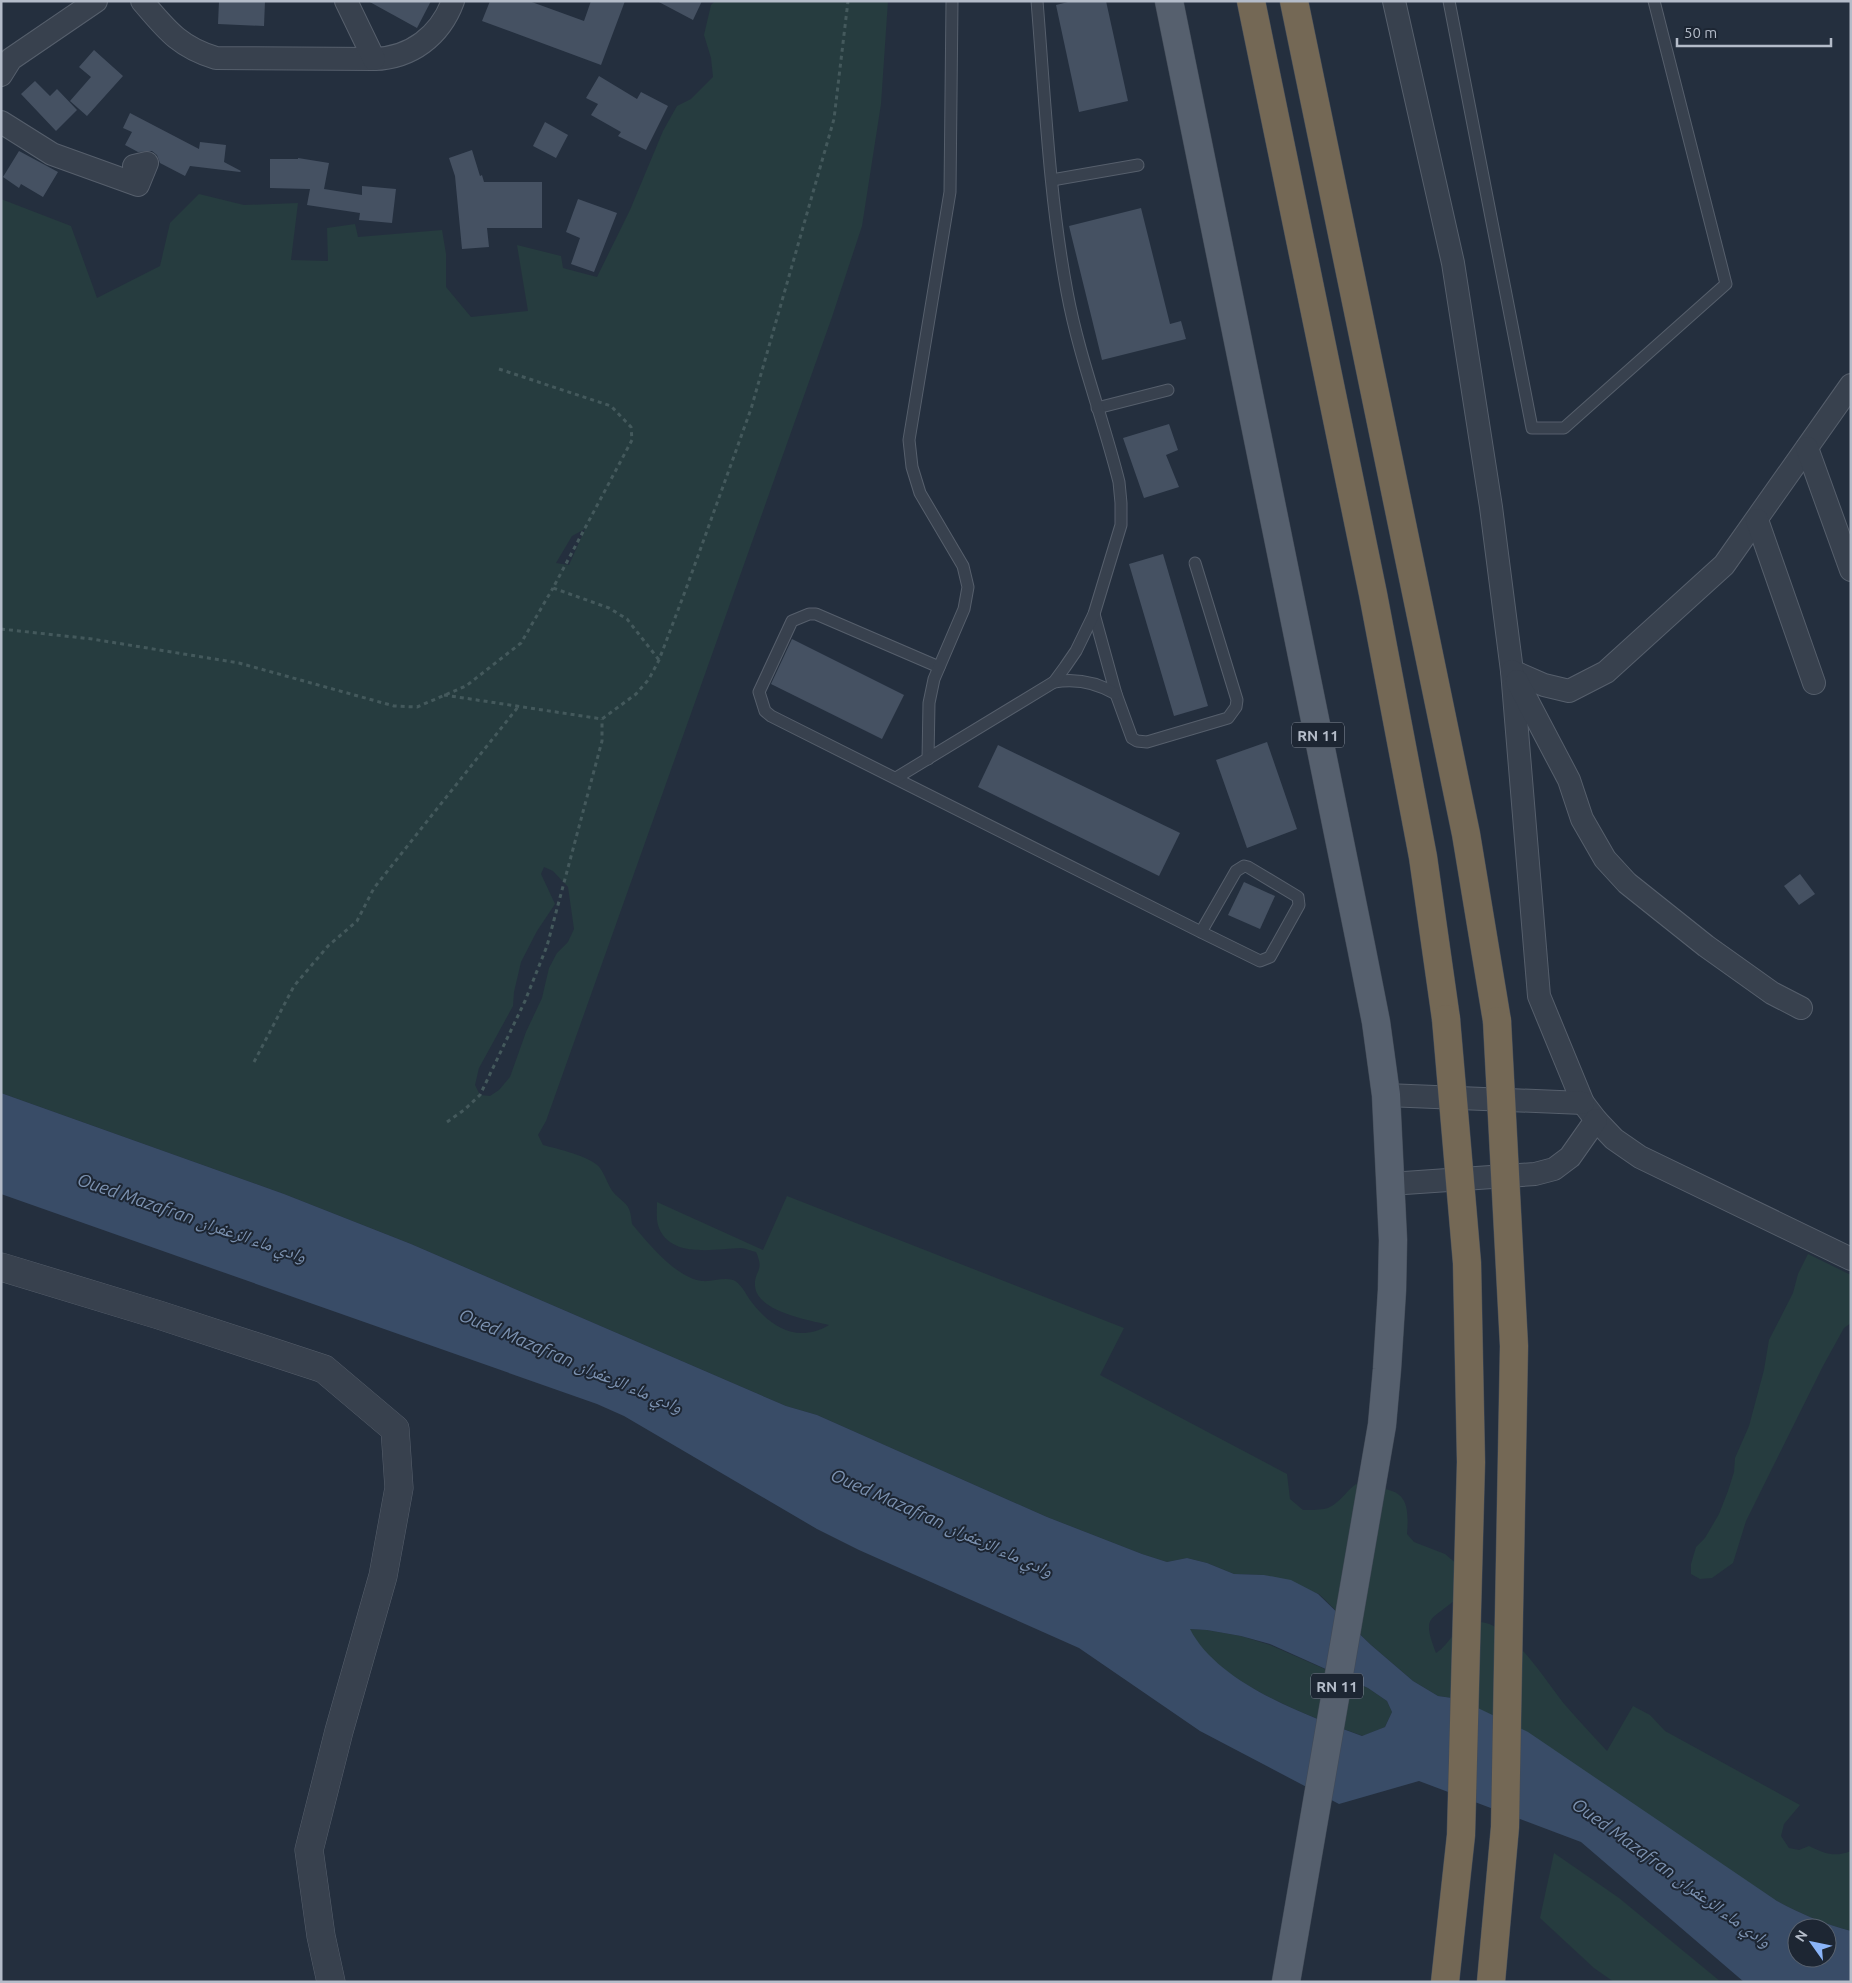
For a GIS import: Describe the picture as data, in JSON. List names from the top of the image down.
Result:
{
  "streets": {
    "main road": ["RN 11"]
  },
  "water": ["Oued Mazafran وادي ماء الزعفران"],
  "scale_bar": "50 m",
  "north": "top left"
}
